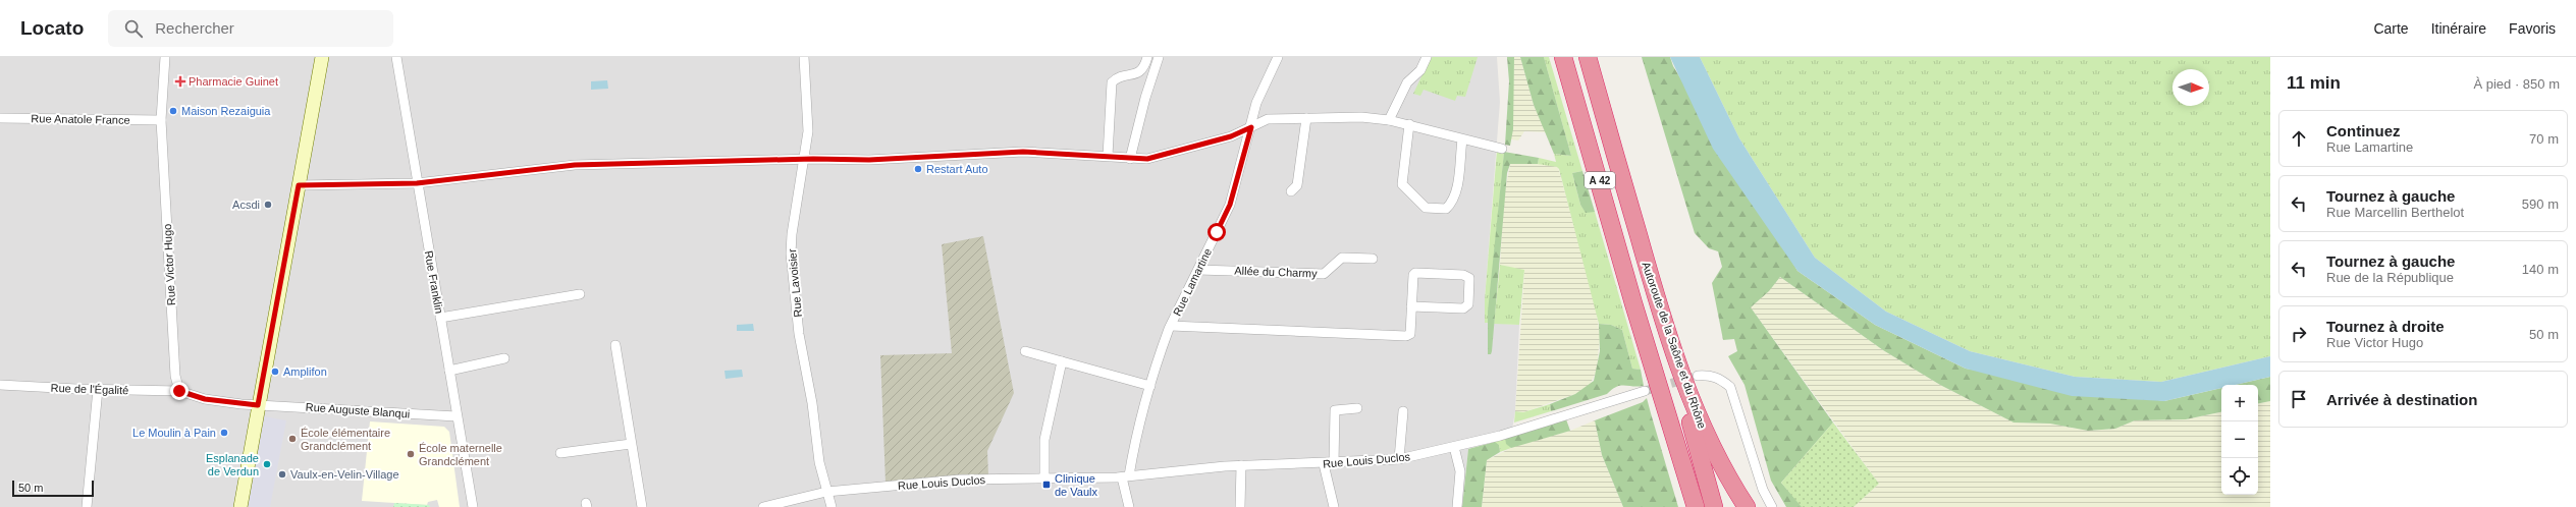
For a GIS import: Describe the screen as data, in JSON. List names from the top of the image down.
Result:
{
  "streets": {
    "highway": ["A 42", "Autoroute de la Saône et du Rhône"],
    "street": [
      "Rue Anatole France",
      "Rue Victor Hugo",
      "Allée du Charmy",
      "Rue Franklin",
      "Rue Lamartine",
      "Rue Lavoisier",
      "Rue de l'Égalité",
      "Rue Auguste Blanqui",
      "Rue Louis Duclos"
    ]
  },
  "crossings": [
    ["Rue Anatole France", "Rue Victor Hugo"],
    ["Rue Victor Hugo", "Rue de l'Égalité"],
    ["Allée du Charmy", "Rue Lamartine"],
    ["Rue Franklin", "Rue Auguste Blanqui"],
    ["Rue Lamartine", "Rue Louis Duclos"],
    ["Rue Lavoisier", "Rue Louis Duclos"]
  ],
  "places": {
    "health": ["Pharmacie Guinet"],
    "other": [
      "Maison Rezaiguia",
      "Restart Auto",
      "Acsdi",
      "Amplifon",
      "Le Moulin à Pain",
      "École élémentaire Grandclément",
      "École maternelle Grandclément",
      "Esplanade de Verdun",
      "Vaulx-en-Velin-Village"
    ],
    "transit": ["Clinique de Vaulx"]
  },
  "scale_bar": "50 m",
  "north": "right",
  "page": {
    "header": "Locato",
    "search": "Rechercher",
    "nav": ["Carte", "Itinéraire", "Favoris"],
    "heading": ["11 min", "À pied · 850 m"],
    "list": [
      ["Continuez", "Rue Lamartine", "70 m"],
      ["Tournez à gauche", "Rue Marcellin Berthelot", "590 m"],
      ["Tournez à gauche", "Rue de la République", "140 m"],
      ["Tournez à droite", "Rue Victor Hugo", "50 m"],
      "Arrivée à destination"
    ],
    "map_buttons": ["+", "−"],
    "scale": "50 m"
  }
}
